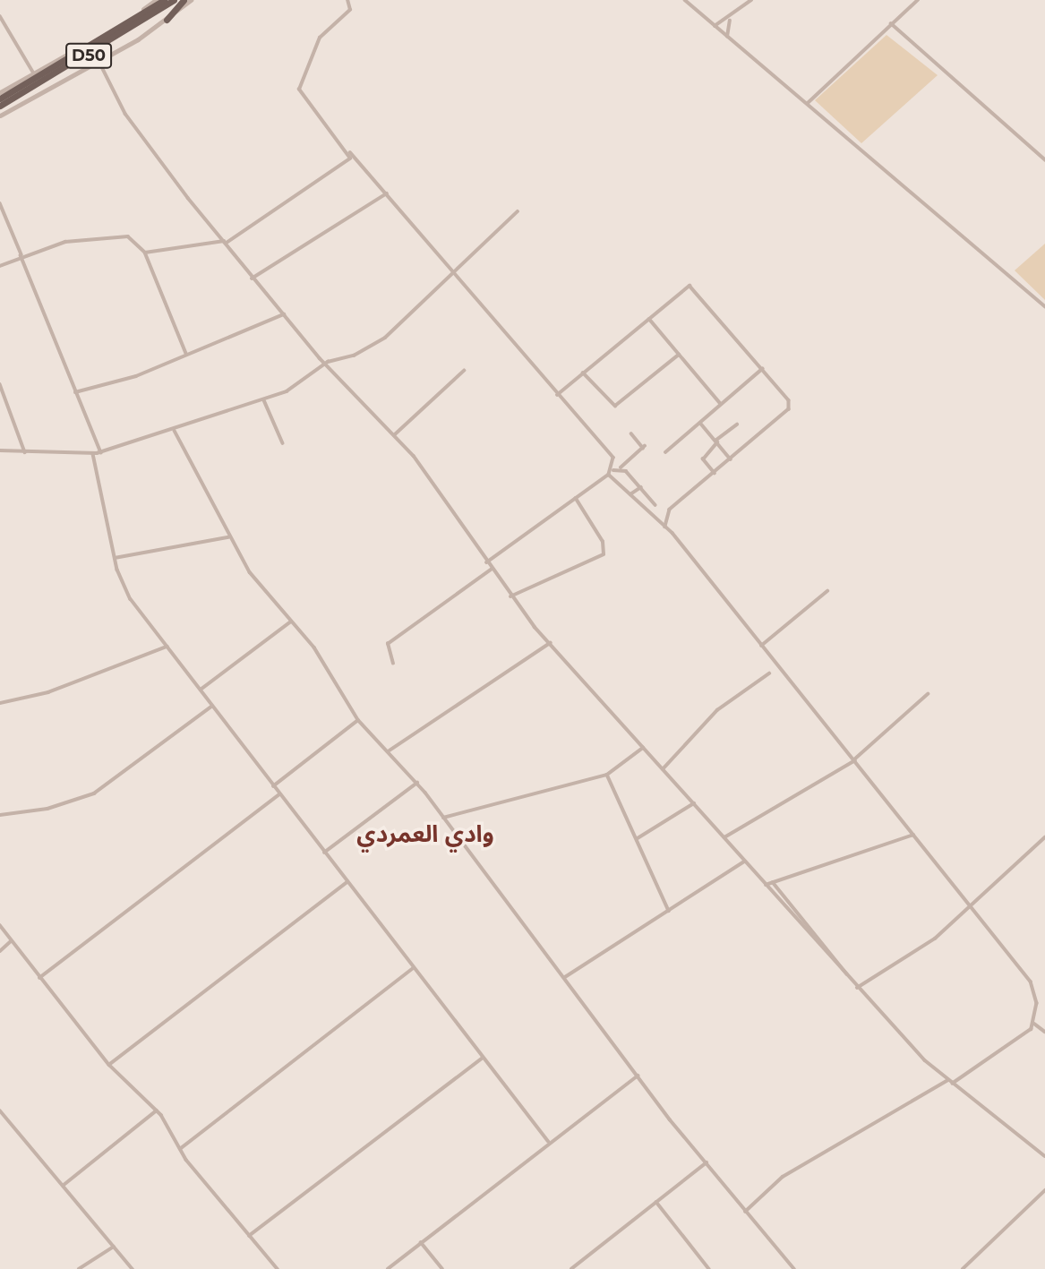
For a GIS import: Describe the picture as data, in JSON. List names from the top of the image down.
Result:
{
  "streets": {
    "main road": ["D50"]
  },
  "districts": ["وادي العمردي"]
}
